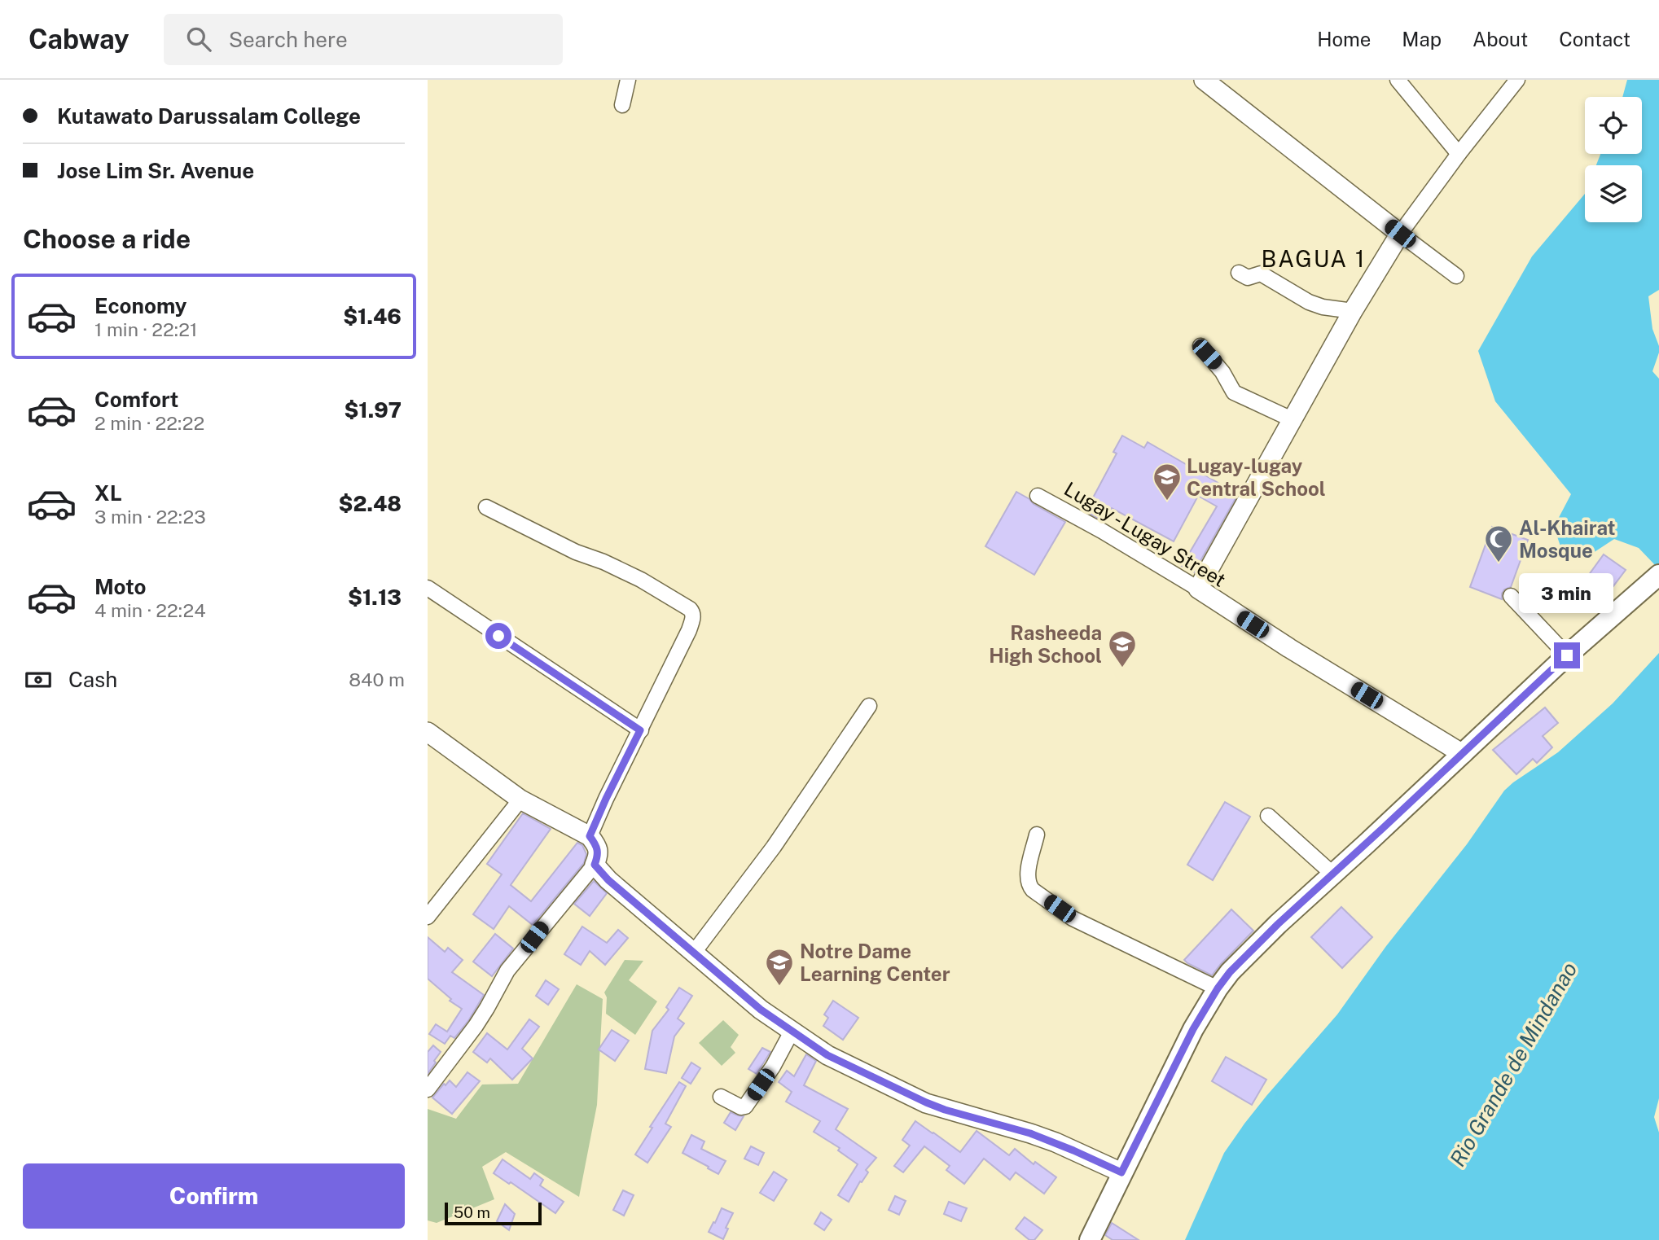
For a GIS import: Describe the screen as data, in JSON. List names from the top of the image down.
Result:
{
  "streets": {
    "street": ["Lugay - Lugay Street"]
  },
  "districts": ["BAGUA 1"],
  "water": ["Rio Grande de Mindanao"],
  "places": {
    "school or university": ["Lugay-lugay Central School", "Rasheeda High School", "Notre Dame Learning Center"],
    "mosque": ["Al-Khairat Mosque"]
  },
  "scale_bar": "50 m",
  "page": {
    "header": "Cabway",
    "search": "Search here",
    "nav": [
      "Home",
      "Map",
      "About",
      "Contact"
    ],
    "banner": ["Kutawato Darussalam College", "Jose Lim Sr. Avenue"],
    "heading": "Choose a ride",
    "list": [
      {
        "name": "Economy",
        "note": "1 min · 22:21",
        "value": "$1.46"
      },
      {
        "name": "Comfort",
        "note": "2 min · 22:22",
        "value": "$1.97"
      },
      {
        "name": "XL",
        "note": "3 min · 22:23",
        "value": "$2.48"
      },
      {
        "name": "Moto",
        "note": "4 min · 22:24",
        "value": "$1.13"
      }
    ],
    "bubble": "3 min",
    "pay": ["Cash", "840 m"],
    "buttons": "Confirm",
    "scale": "50 m"
  }
}
